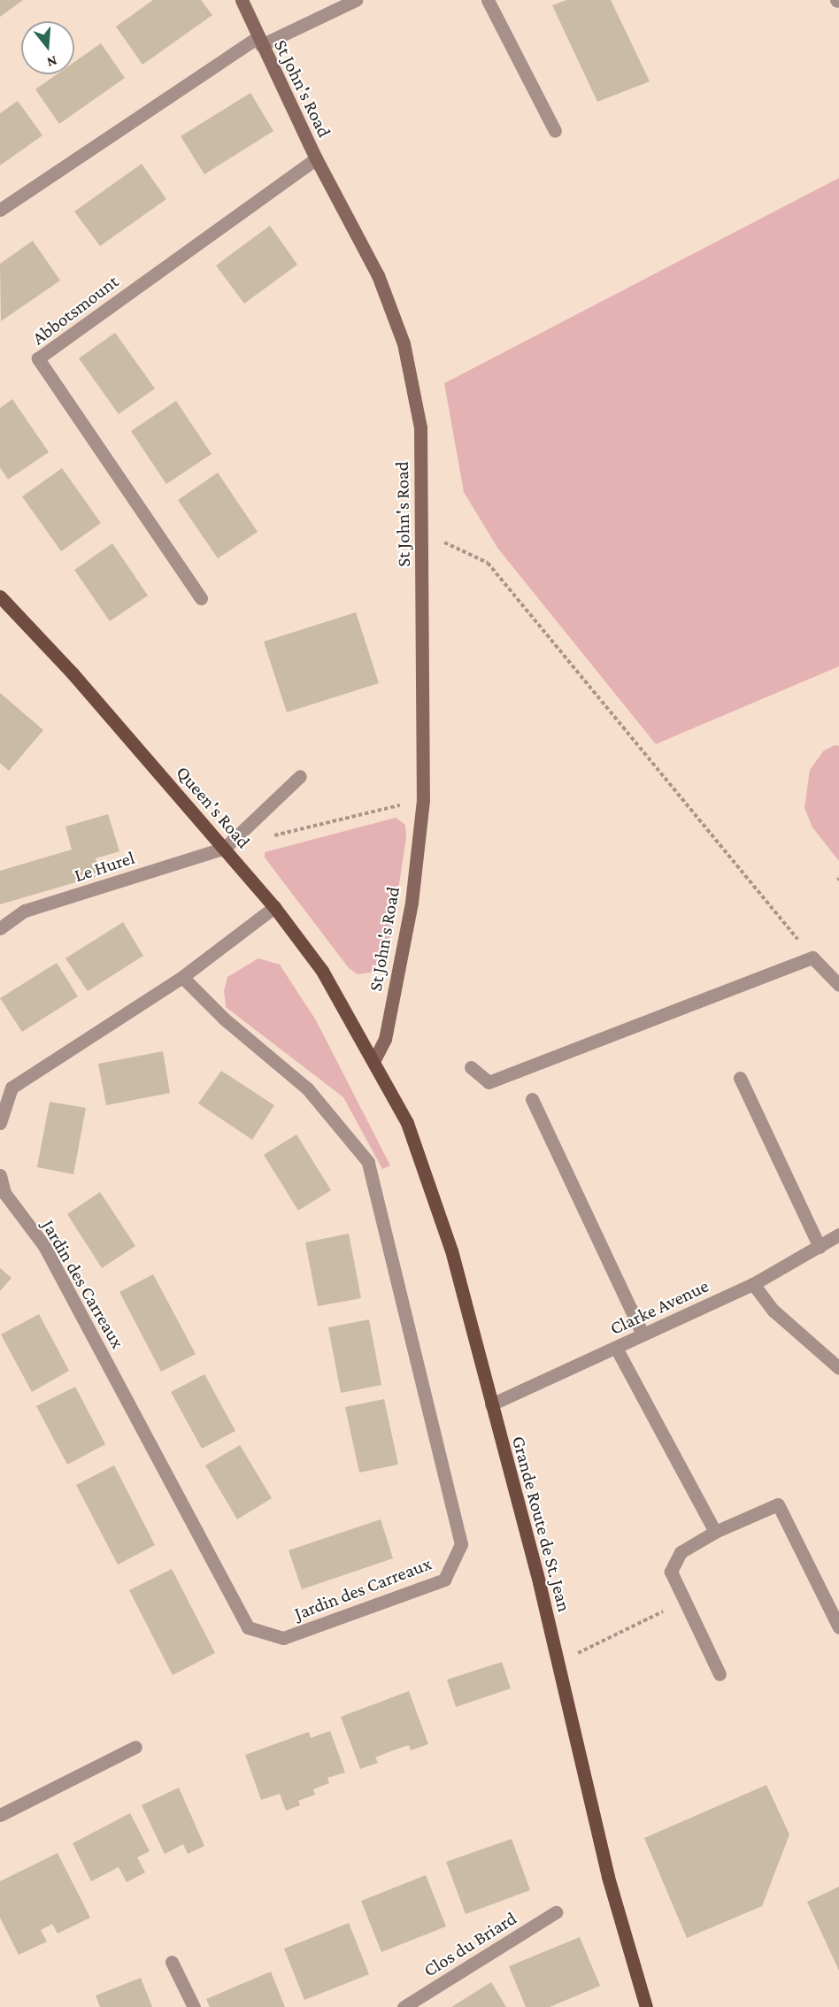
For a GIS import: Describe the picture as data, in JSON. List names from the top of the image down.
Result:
{
  "streets": {
    "main road": ["St John's Road", "Queen's Road", "Grande Route de St. Jean"],
    "street": [
      "Abbotsmount",
      "Le Hurel",
      "Jardin des Carreaux",
      "Clarke Avenue",
      "Clos du Briard"
    ]
  },
  "crossings": [
    ["St John's Road", "Abbotsmount"],
    ["St John's Road", "Queen's Road"],
    ["St John's Road", "Grande Route de St. Jean"],
    ["Queen's Road", "Le Hurel"],
    ["Queen's Road", "Grande Route de St. Jean"],
    ["Clarke Avenue", "Grande Route de St. Jean"]
  ],
  "north": "bottom"
}
